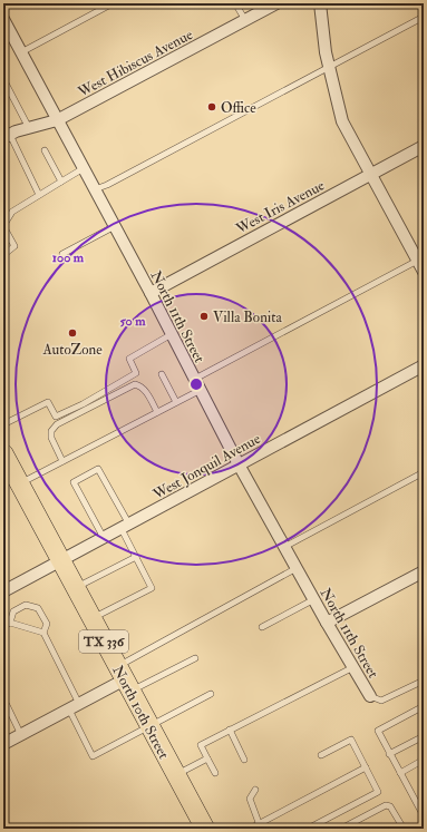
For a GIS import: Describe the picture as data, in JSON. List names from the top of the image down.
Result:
{
  "streets": {
    "main road": ["TX 336", "North 10th Street"],
    "street": [
      "West Hibiscus Avenue",
      "West Iris Avenue",
      "North 11th Street",
      "West Jonquil Avenue"
    ]
  },
  "crossings": [
    ["West Hibiscus Avenue", "North 11th Street"],
    ["West Iris Avenue", "North 11th Street"],
    ["North 11th Street", "West Jonquil Avenue"],
    ["West Jonquil Avenue", "North 10th Street"]
  ],
  "places": ["Office", "Villa Bonita", "AutoZone"],
  "rings": ["100 m", "50 m"]
}
